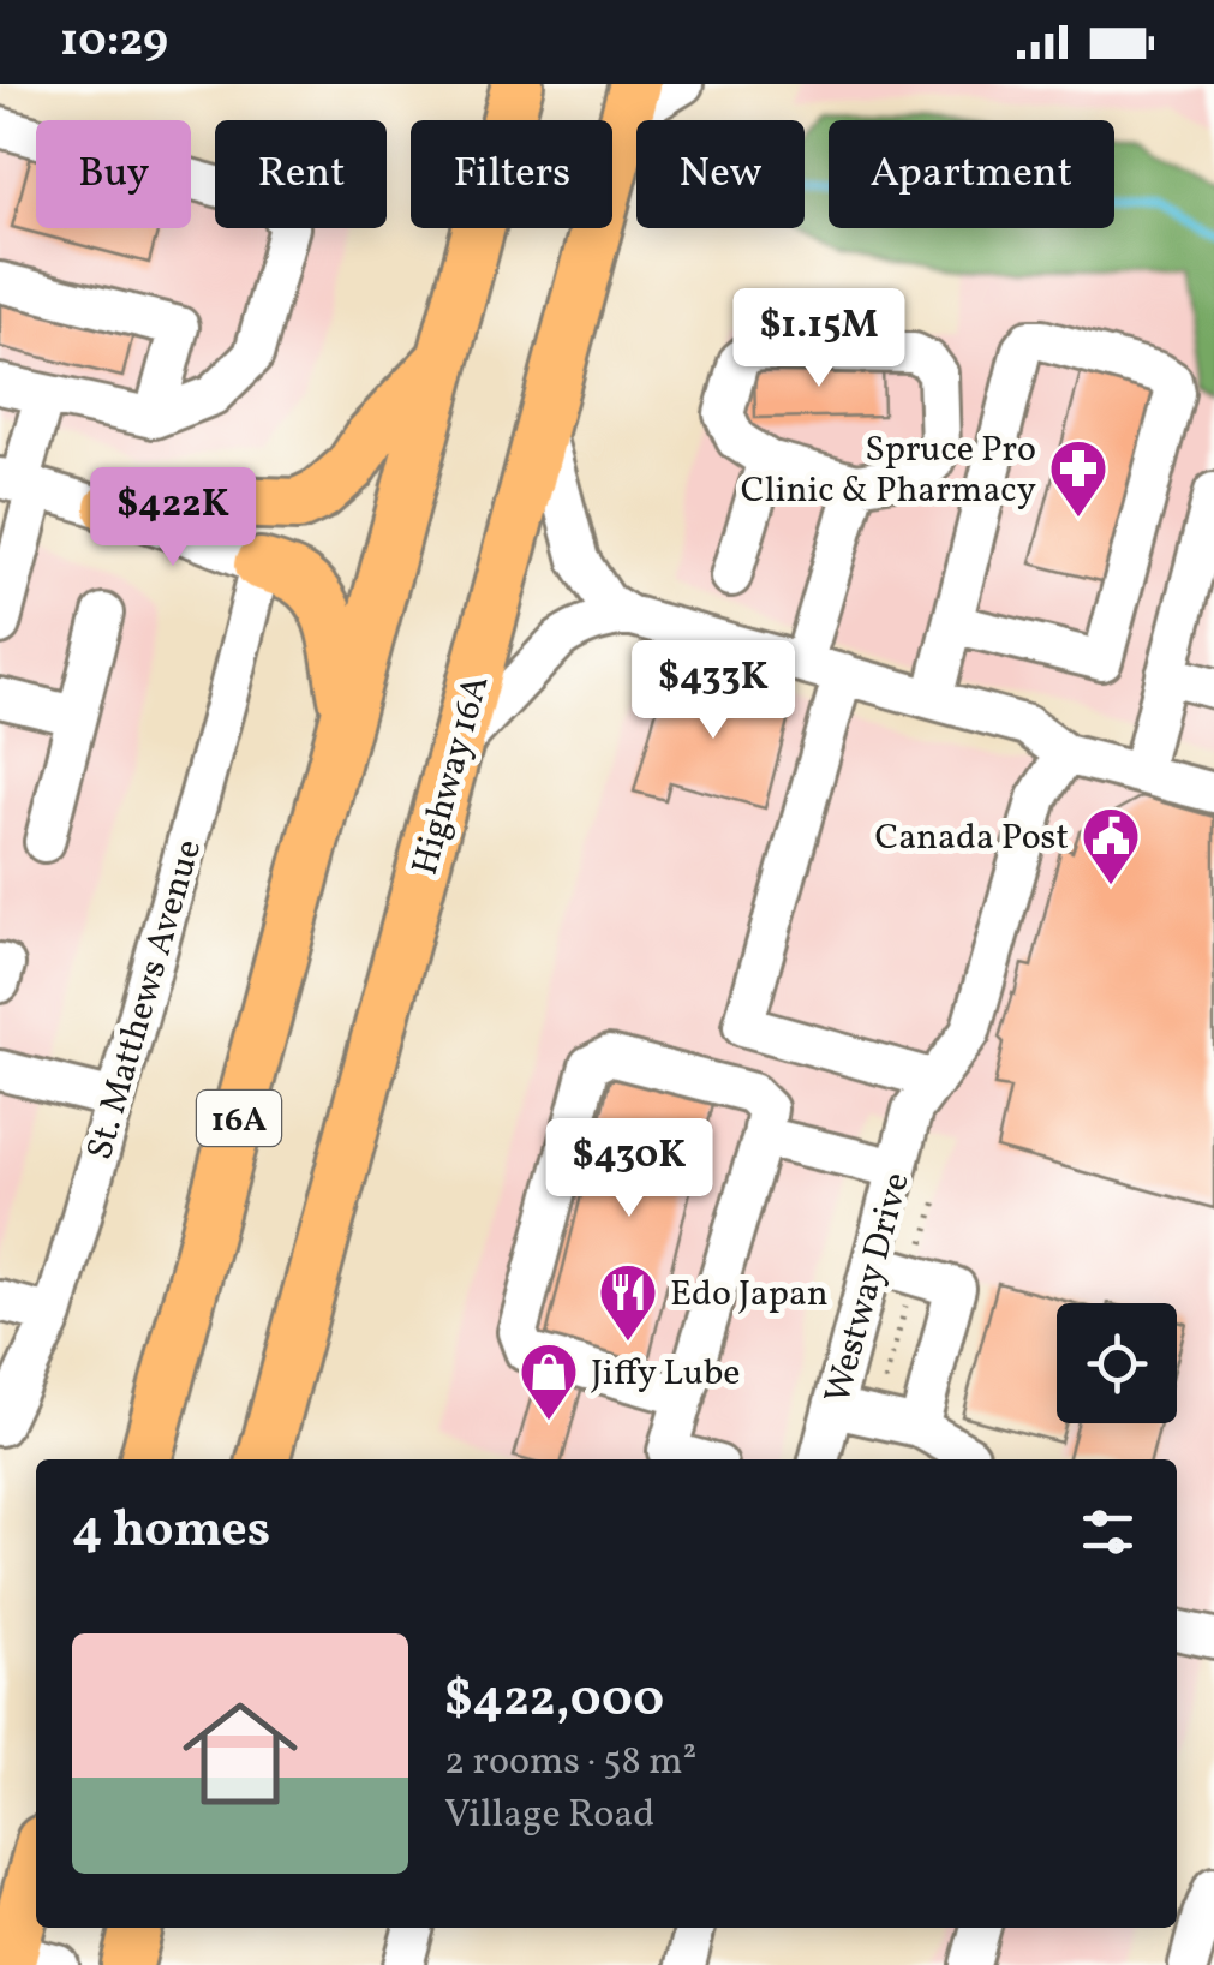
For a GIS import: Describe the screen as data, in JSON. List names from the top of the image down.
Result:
{
  "streets": {
    "main road": ["Highway 16A", "16A"],
    "street": ["St. Matthews Avenue", "Westway Drive"]
  },
  "places": {
    "pharmacy": ["Spruce Pro Clinic & Pharmacy"],
    "public building": ["Canada Post"],
    "restaurant": ["Edo Japan"],
    "shop": ["Jiffy Lube"]
  },
  "page": {
    "status": "10:29",
    "chip": [
      "Buy",
      "Rent",
      "Filters",
      "New",
      "Apartment"
    ],
    "price": [
      "$1.15M",
      "$422K",
      "$433K",
      "$430K"
    ],
    "heading": "4 homes",
    "list": [
      {
        "name": "$422,000",
        "note": "2 rooms · 58 m² · Village Road"
      }
    ]
  }
}
